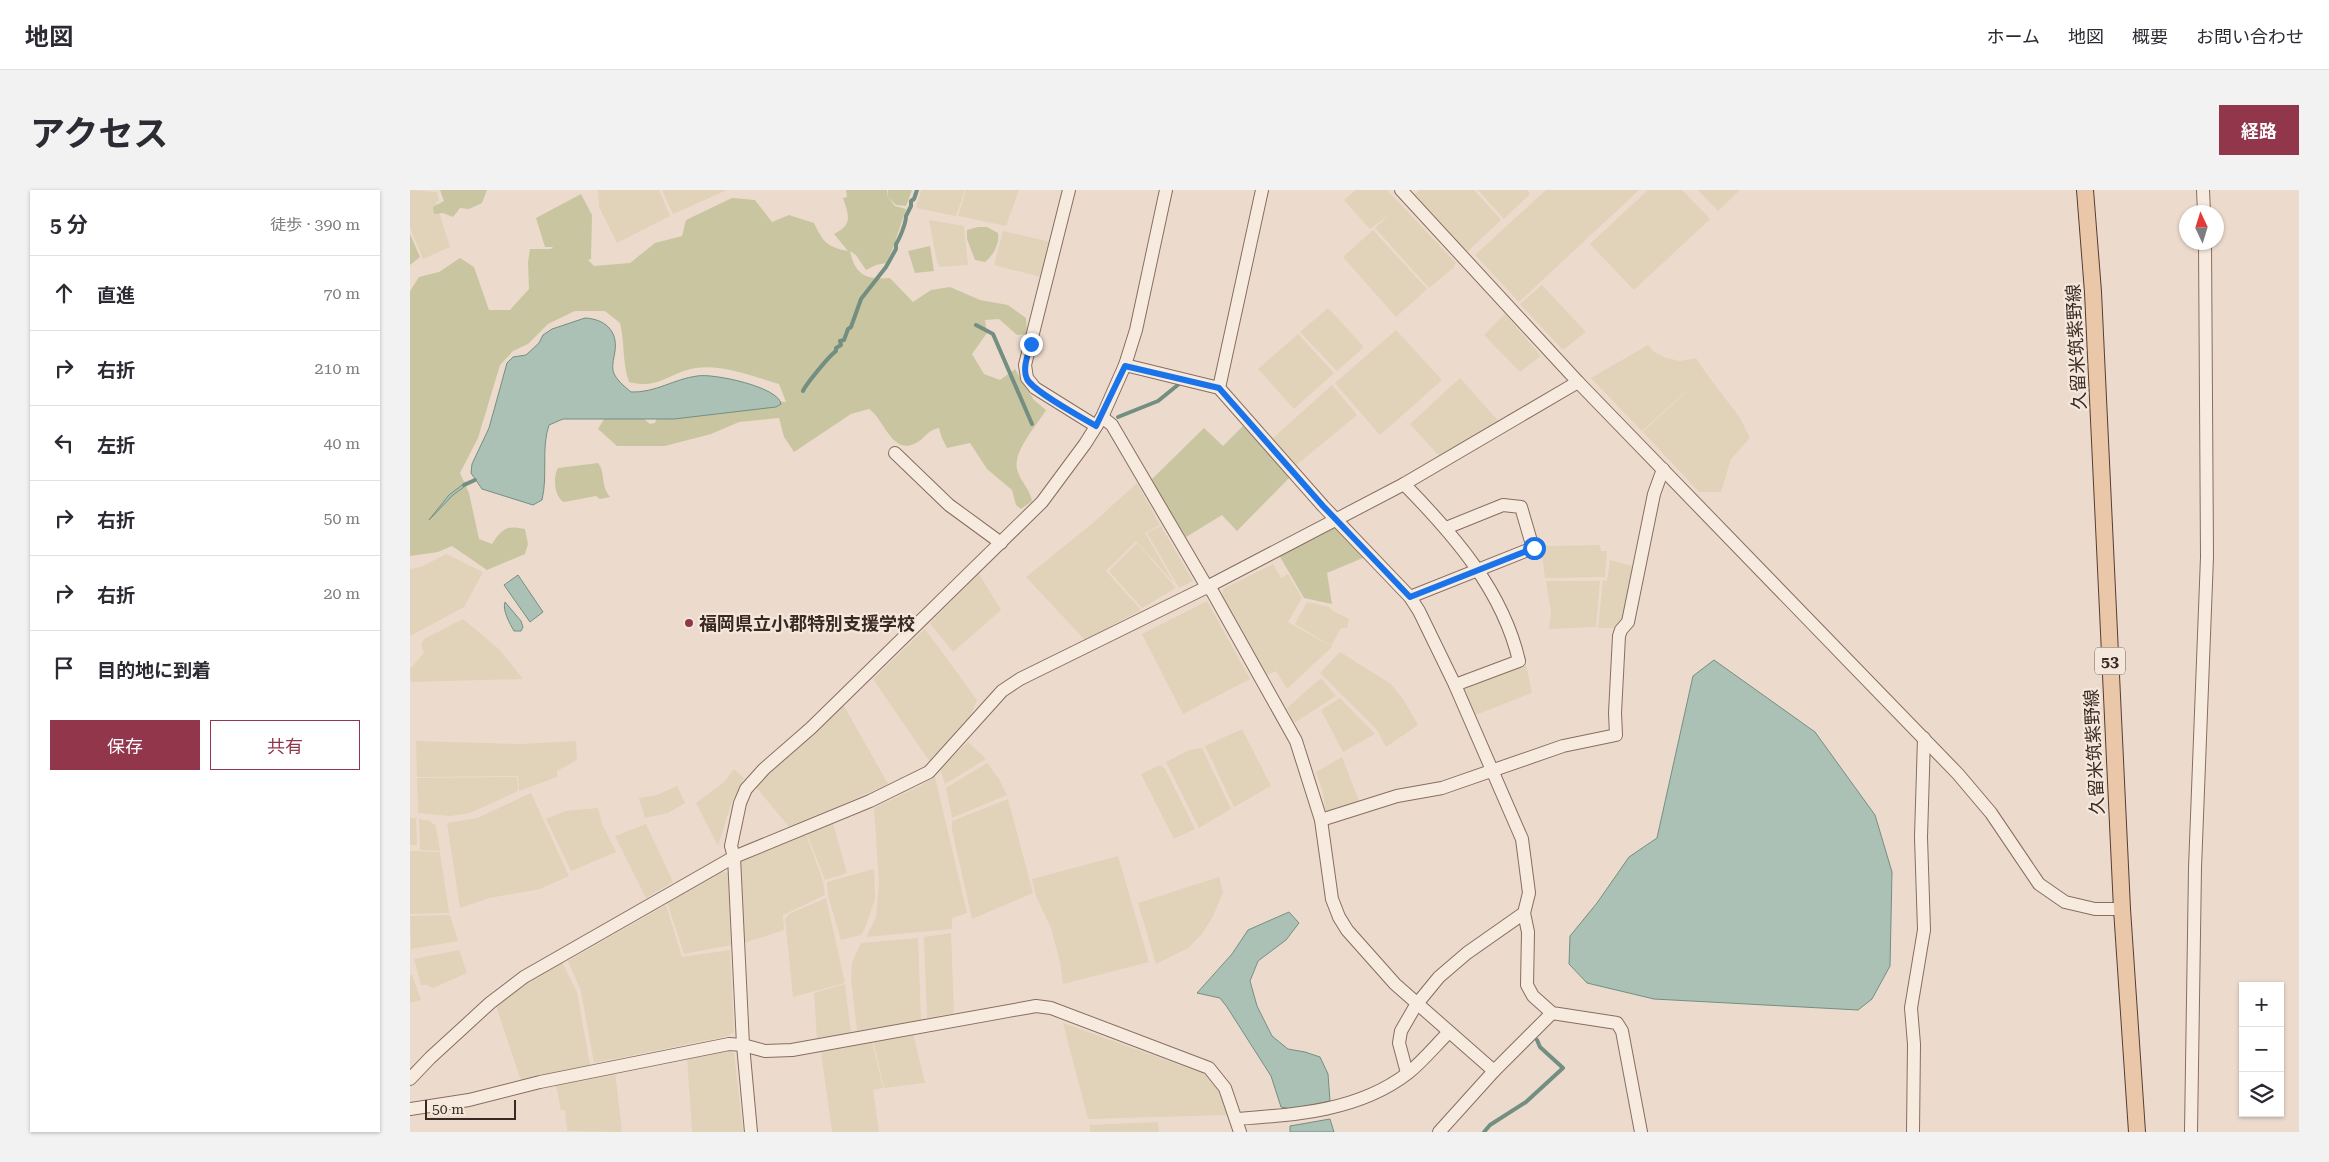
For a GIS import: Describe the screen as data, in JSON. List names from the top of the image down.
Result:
{
  "streets": {
    "main road": ["久留米筑紫野線", "53"]
  },
  "places": ["福岡県立小郡特別支援学校"],
  "scale_bar": "50 m",
  "north": "top",
  "page": {
    "header": "地図",
    "nav": [
      "ホーム",
      "地図",
      "概要",
      "お問い合わせ"
    ],
    "title": "アクセス",
    "buttons": [
      "経路",
      ["保存", "共有"]
    ],
    "heading": ["5 分", "徒歩 · 390 m"],
    "list": [
      ["直進", "70 m"],
      ["右折", "210 m"],
      ["左折", "40 m"],
      ["右折", "50 m"],
      ["右折", "20 m"],
      "目的地に到着"
    ],
    "map_buttons": ["+", "−"],
    "scale": "50 m"
  }
}
